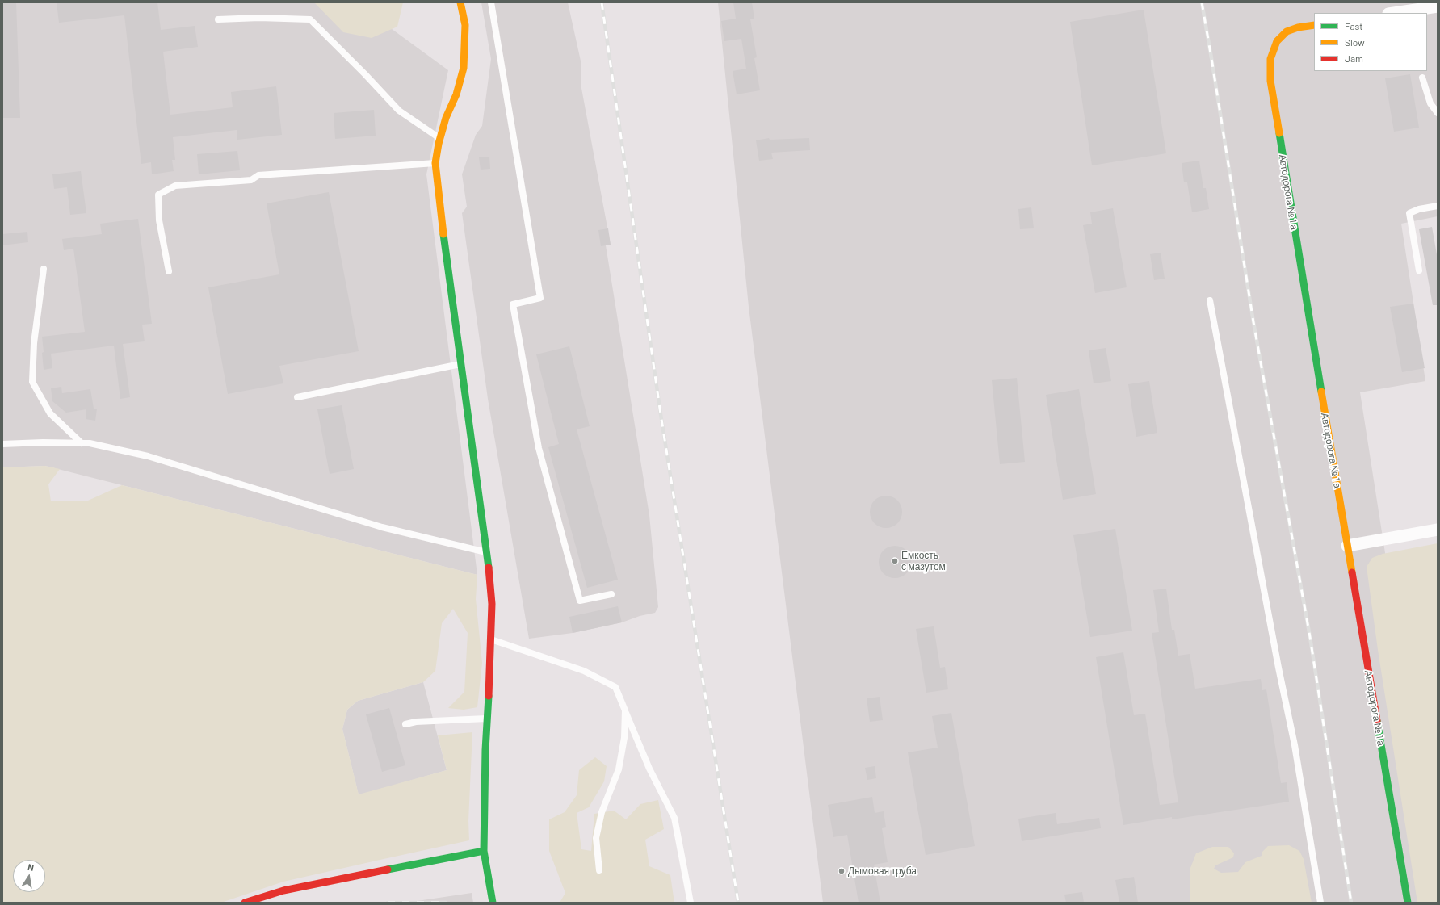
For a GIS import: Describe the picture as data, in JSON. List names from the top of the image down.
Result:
{
  "streets": {
    "street": ["Автодорога № 1 а"]
  },
  "places": ["Емкость с мазутом", "Дымовая труба"],
  "legend": ["Fast", "Slow", "Jam"],
  "north": "top"
}
